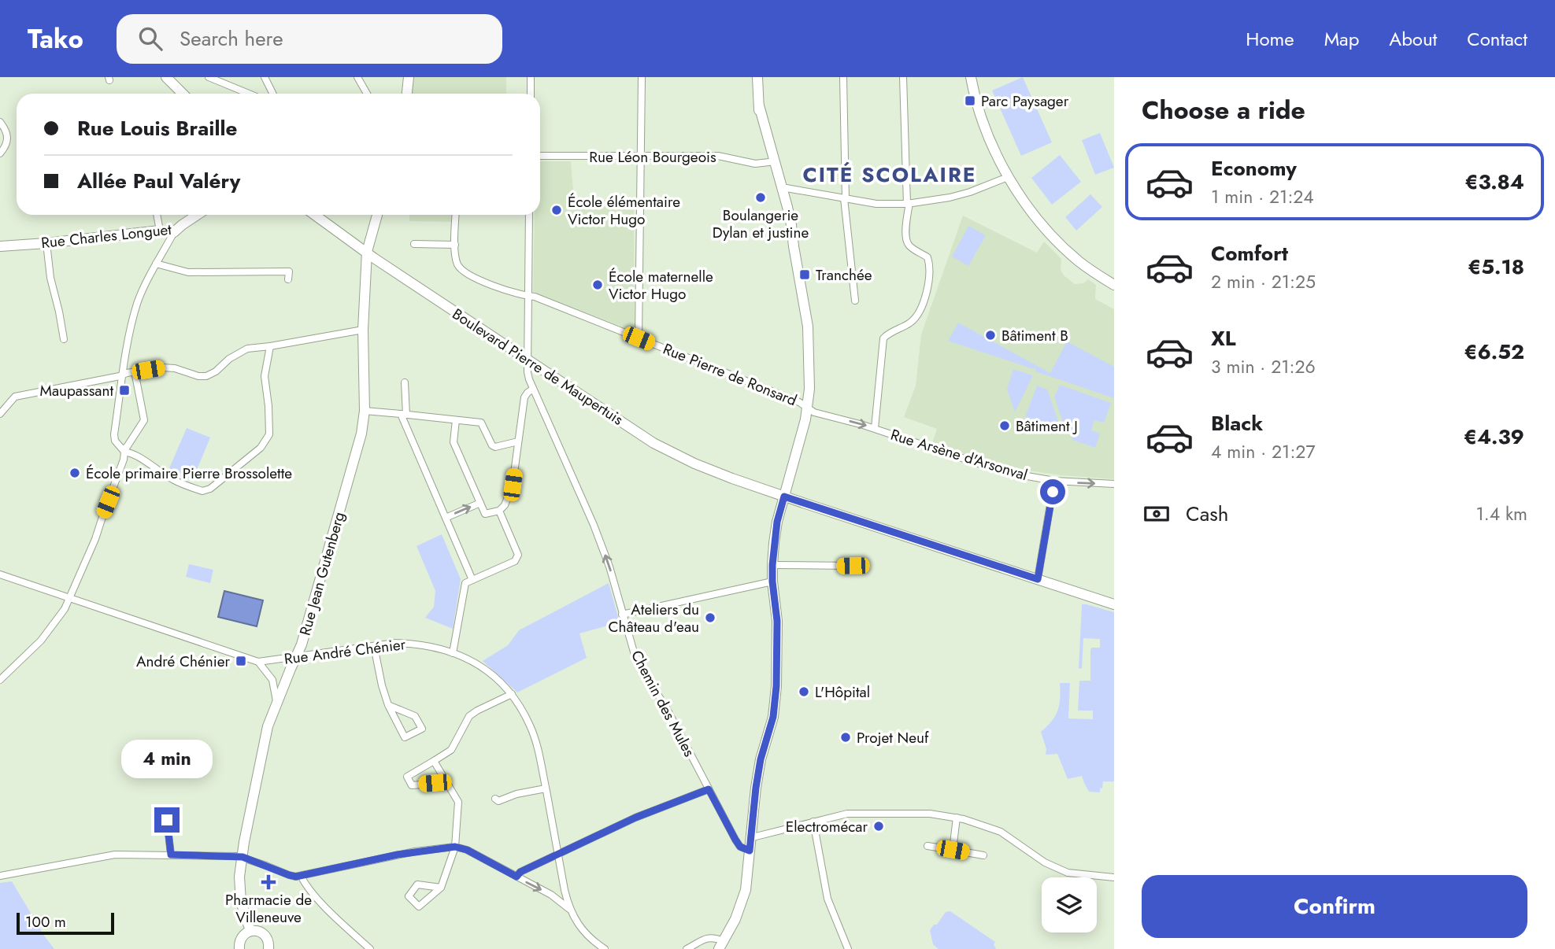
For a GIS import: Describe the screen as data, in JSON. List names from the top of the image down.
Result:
{
  "streets": {
    "street": [
      "Rue Léon Bourgeois",
      "Rue Charles Longuet",
      "Boulevard Pierre de Maupertuis",
      "Rue Pierre de Ronsard",
      "Rue Arsène d'Arsonval",
      "Rue Jean Gutenberg",
      "Rue André Chénier",
      "Chemin des Mules"
    ]
  },
  "crossings": [
    ["Boulevard Pierre de Maupertuis", "Rue Jean Gutenberg"],
    ["Boulevard Pierre de Maupertuis", "Chemin des Mules"],
    ["Rue Pierre de Ronsard", "Rue Arsène d'Arsonval"],
    ["Rue Pierre de Ronsard", "Chemin des Mules"],
    ["Rue Jean Gutenberg", "Rue André Chénier"]
  ],
  "one_way": ["Rue Arsène d'Arsonval", "Chemin des Mules"],
  "districts": ["CITÉ SCOLAIRE"],
  "places": {
    "transit": [
      "Parc Paysager",
      "Tranchée",
      "Maupassant",
      "André Chénier"
    ],
    "other": [
      "Boulangerie Dylan et justine",
      "École élémentaire Victor Hugo",
      "École maternelle Victor Hugo",
      "Bâtiment B",
      "Bâtiment J",
      "École primaire Pierre Brossolette",
      "Ateliers du Château d'eau",
      "L'Hôpital",
      "Projet Neuf",
      "Electromécar"
    ],
    "health": ["Pharmacie de Villeneuve"]
  },
  "scale_bar": "100 m",
  "page": {
    "header": "Tako",
    "search": "Search here",
    "nav": [
      "Home",
      "Map",
      "About",
      "Contact"
    ],
    "heading": "Choose a ride",
    "banner": ["Rue Louis Braille", "Allée Paul Valéry"],
    "list": [
      {
        "name": "Economy",
        "note": "1 min · 21:24",
        "value": "€3.84"
      },
      {
        "name": "Comfort",
        "note": "2 min · 21:25",
        "value": "€5.18"
      },
      {
        "name": "XL",
        "note": "3 min · 21:26",
        "value": "€6.52"
      },
      {
        "name": "Black",
        "note": "4 min · 21:27",
        "value": "€4.39"
      }
    ],
    "pay": ["Cash", "1.4 km"],
    "bubble": "4 min",
    "buttons": "Confirm",
    "scale": "100 m"
  }
}
